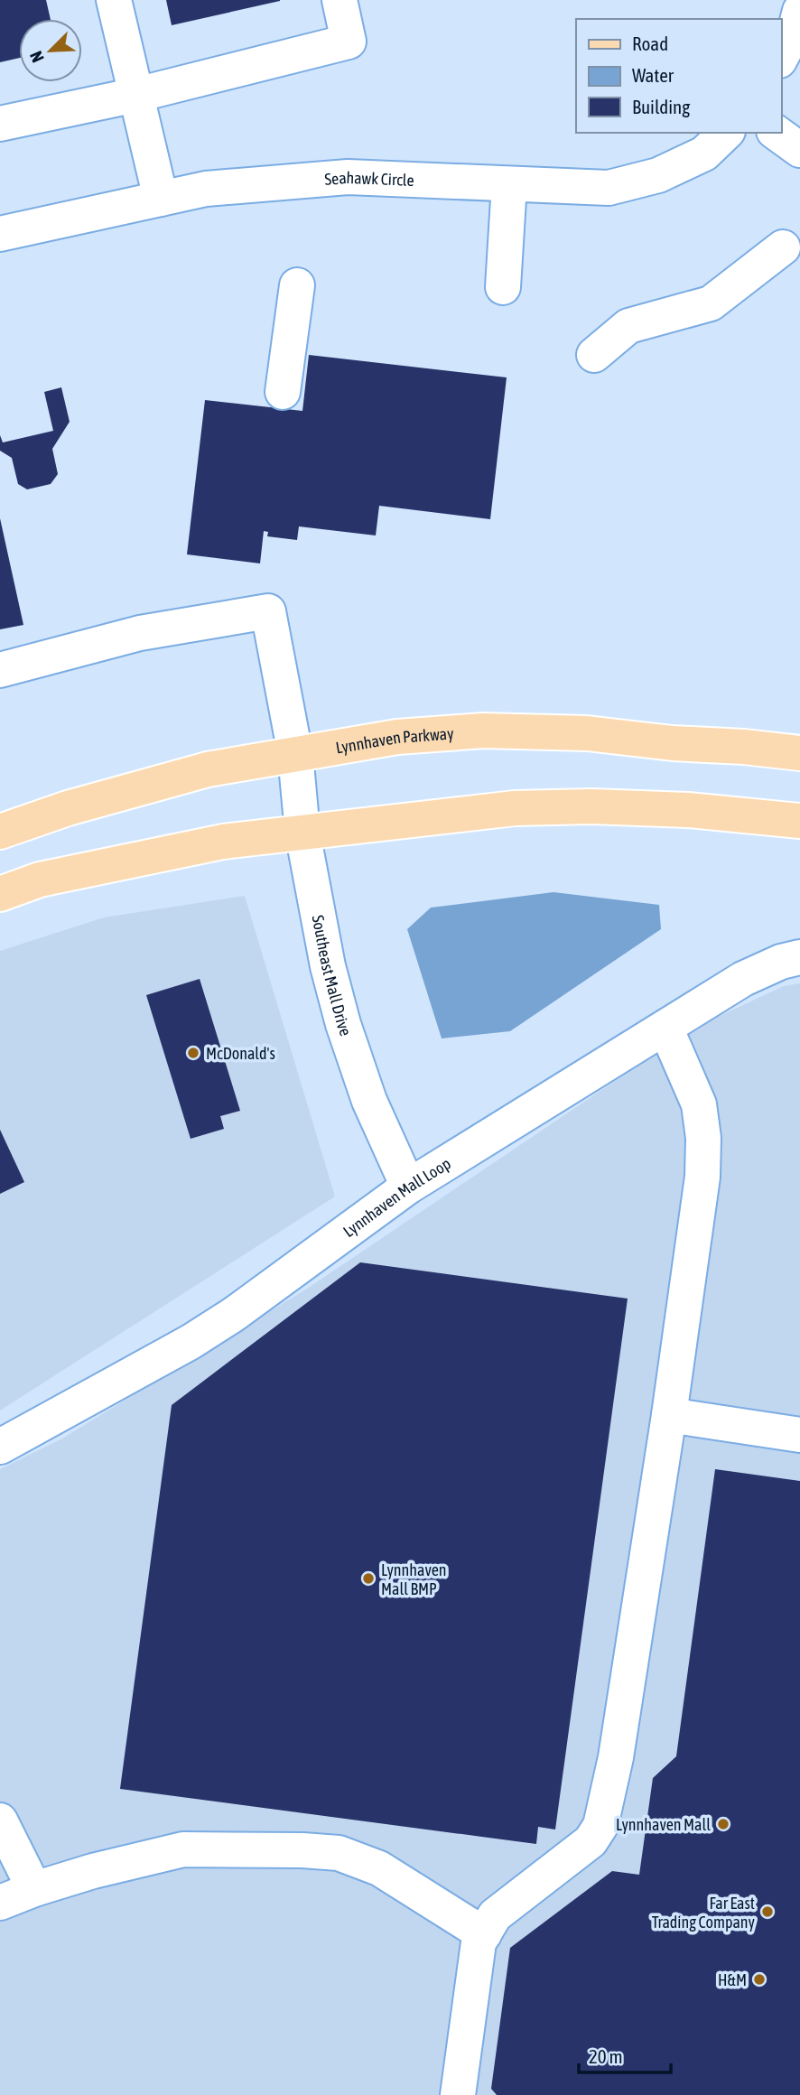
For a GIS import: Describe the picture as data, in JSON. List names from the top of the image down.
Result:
{
  "streets": {
    "main road": ["Lynnhaven Parkway"],
    "street": ["Seahawk Circle", "Southeast Mall Drive", "Lynnhaven Mall Loop"]
  },
  "crossings": [
    ["Lynnhaven Parkway", "Southeast Mall Drive"],
    ["Southeast Mall Drive", "Lynnhaven Mall Loop"]
  ],
  "places": [
    "McDonald's",
    "Lynnhaven Mall BMP",
    "Lynnhaven Mall",
    "Far East Trading Company",
    "H&M"
  ],
  "legend": ["Road", "Water", "Building"],
  "scale_bar": "20 m",
  "north": "bottom left"
}
